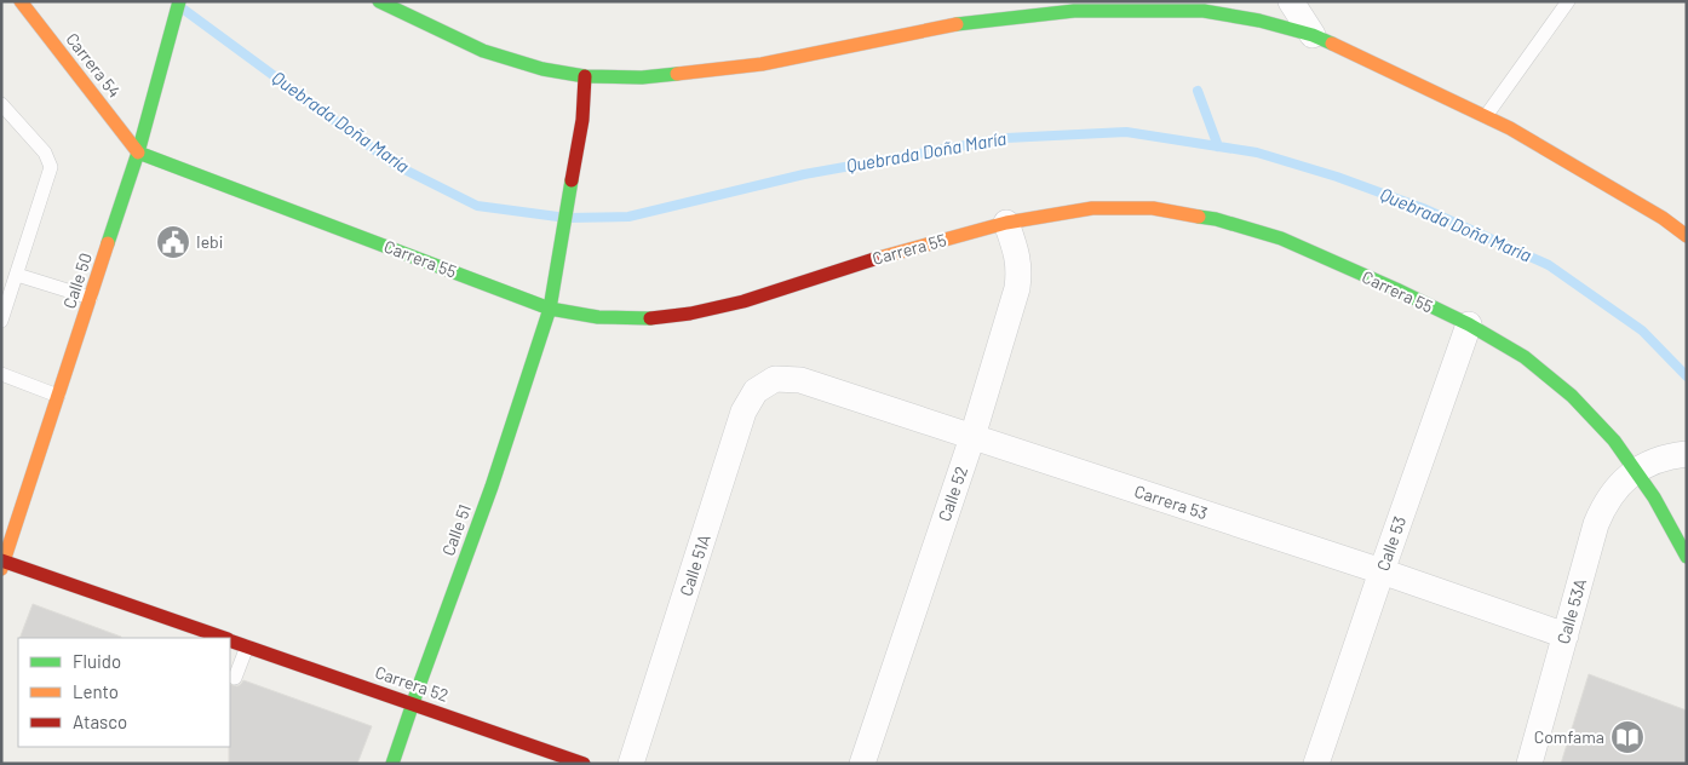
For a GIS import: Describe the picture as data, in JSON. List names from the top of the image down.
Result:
{
  "streets": {
    "street": [
      "Carrera 54",
      "Carrera 55",
      "Calle 50",
      "Calle 52",
      "Carrera 53",
      "Calle 51",
      "Calle 53",
      "Calle 51A",
      "Calle 53A",
      "Carrera 52"
    ]
  },
  "crossings": [
    ["Carrera 54", "Carrera 55"],
    ["Carrera 54", "Calle 50"],
    ["Carrera 55", "Calle 50"],
    ["Carrera 55", "Calle 52"],
    ["Carrera 55", "Calle 51"],
    ["Carrera 55", "Calle 53"],
    ["Carrera 55", "Calle 53A"],
    ["Calle 50", "Carrera 52"],
    ["Calle 52", "Carrera 53"],
    ["Carrera 53", "Calle 53"],
    ["Carrera 53", "Calle 51A"],
    ["Carrera 53", "Calle 53A"],
    ["Calle 51", "Carrera 52"]
  ],
  "water": ["Quebrada Doña María"],
  "places": {
    "public building": ["Iebi"],
    "library": ["Comfama"]
  },
  "legend": ["Fluido", "Lento", "Atasco"]
}
